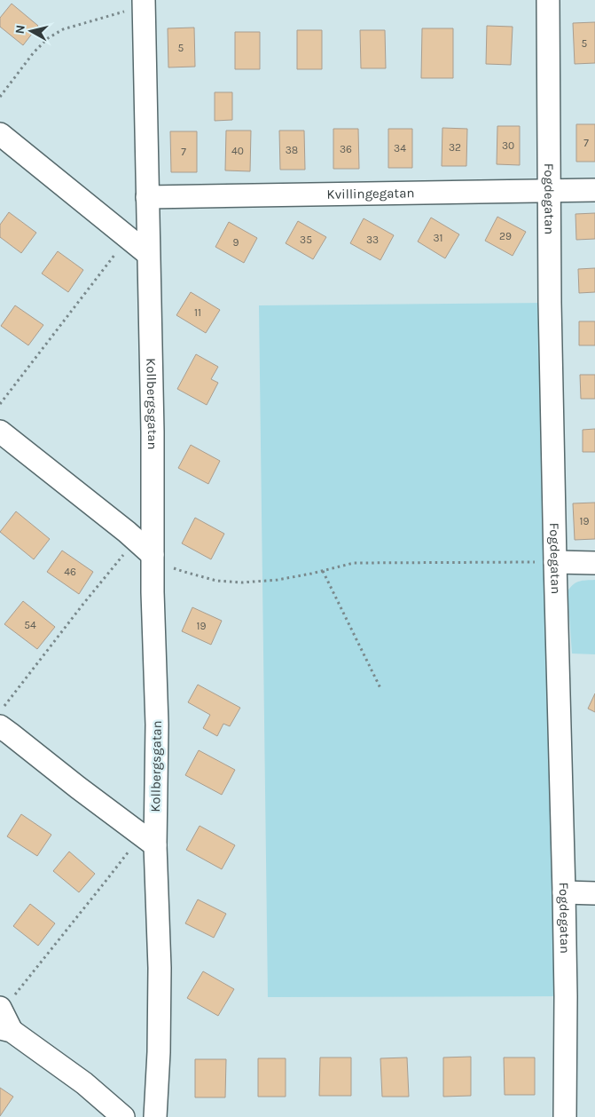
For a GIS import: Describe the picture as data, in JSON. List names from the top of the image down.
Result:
{
  "streets": {
    "street": ["Kvillingegatan", "Fogdegatan", "Kollbergsgatan"]
  },
  "crossings": [
    ["Kvillingegatan", "Fogdegatan"],
    ["Kvillingegatan", "Kollbergsgatan"]
  ],
  "house_numbers": [
    "5",
    "5",
    "7",
    "30",
    "32",
    "34",
    "36",
    "38",
    "40",
    "7",
    "29",
    "31",
    "35",
    "33",
    "9",
    "11",
    "19",
    "46",
    "54",
    "19"
  ],
  "north": "left"
}
